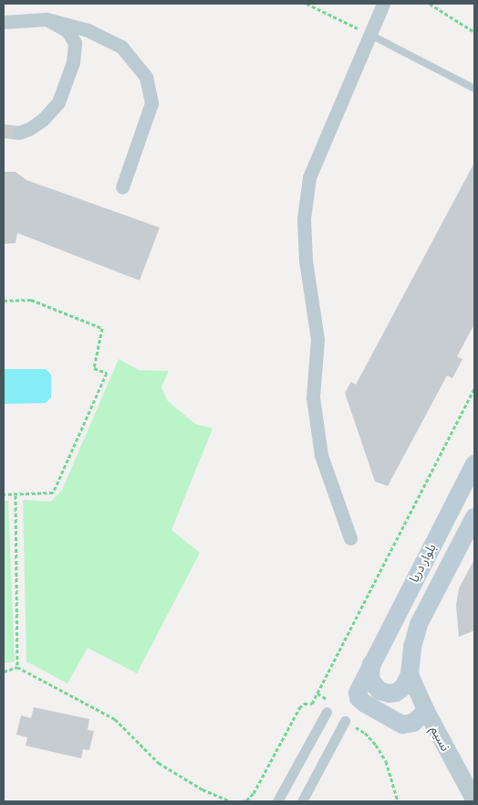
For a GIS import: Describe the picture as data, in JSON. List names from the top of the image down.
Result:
{
  "streets": {
    "main road": ["بلوار دریا"],
    "street": ["نسیم"]
  },
  "crossings": [
    ["بلوار دریا", "نسیم"]
  ]
}
